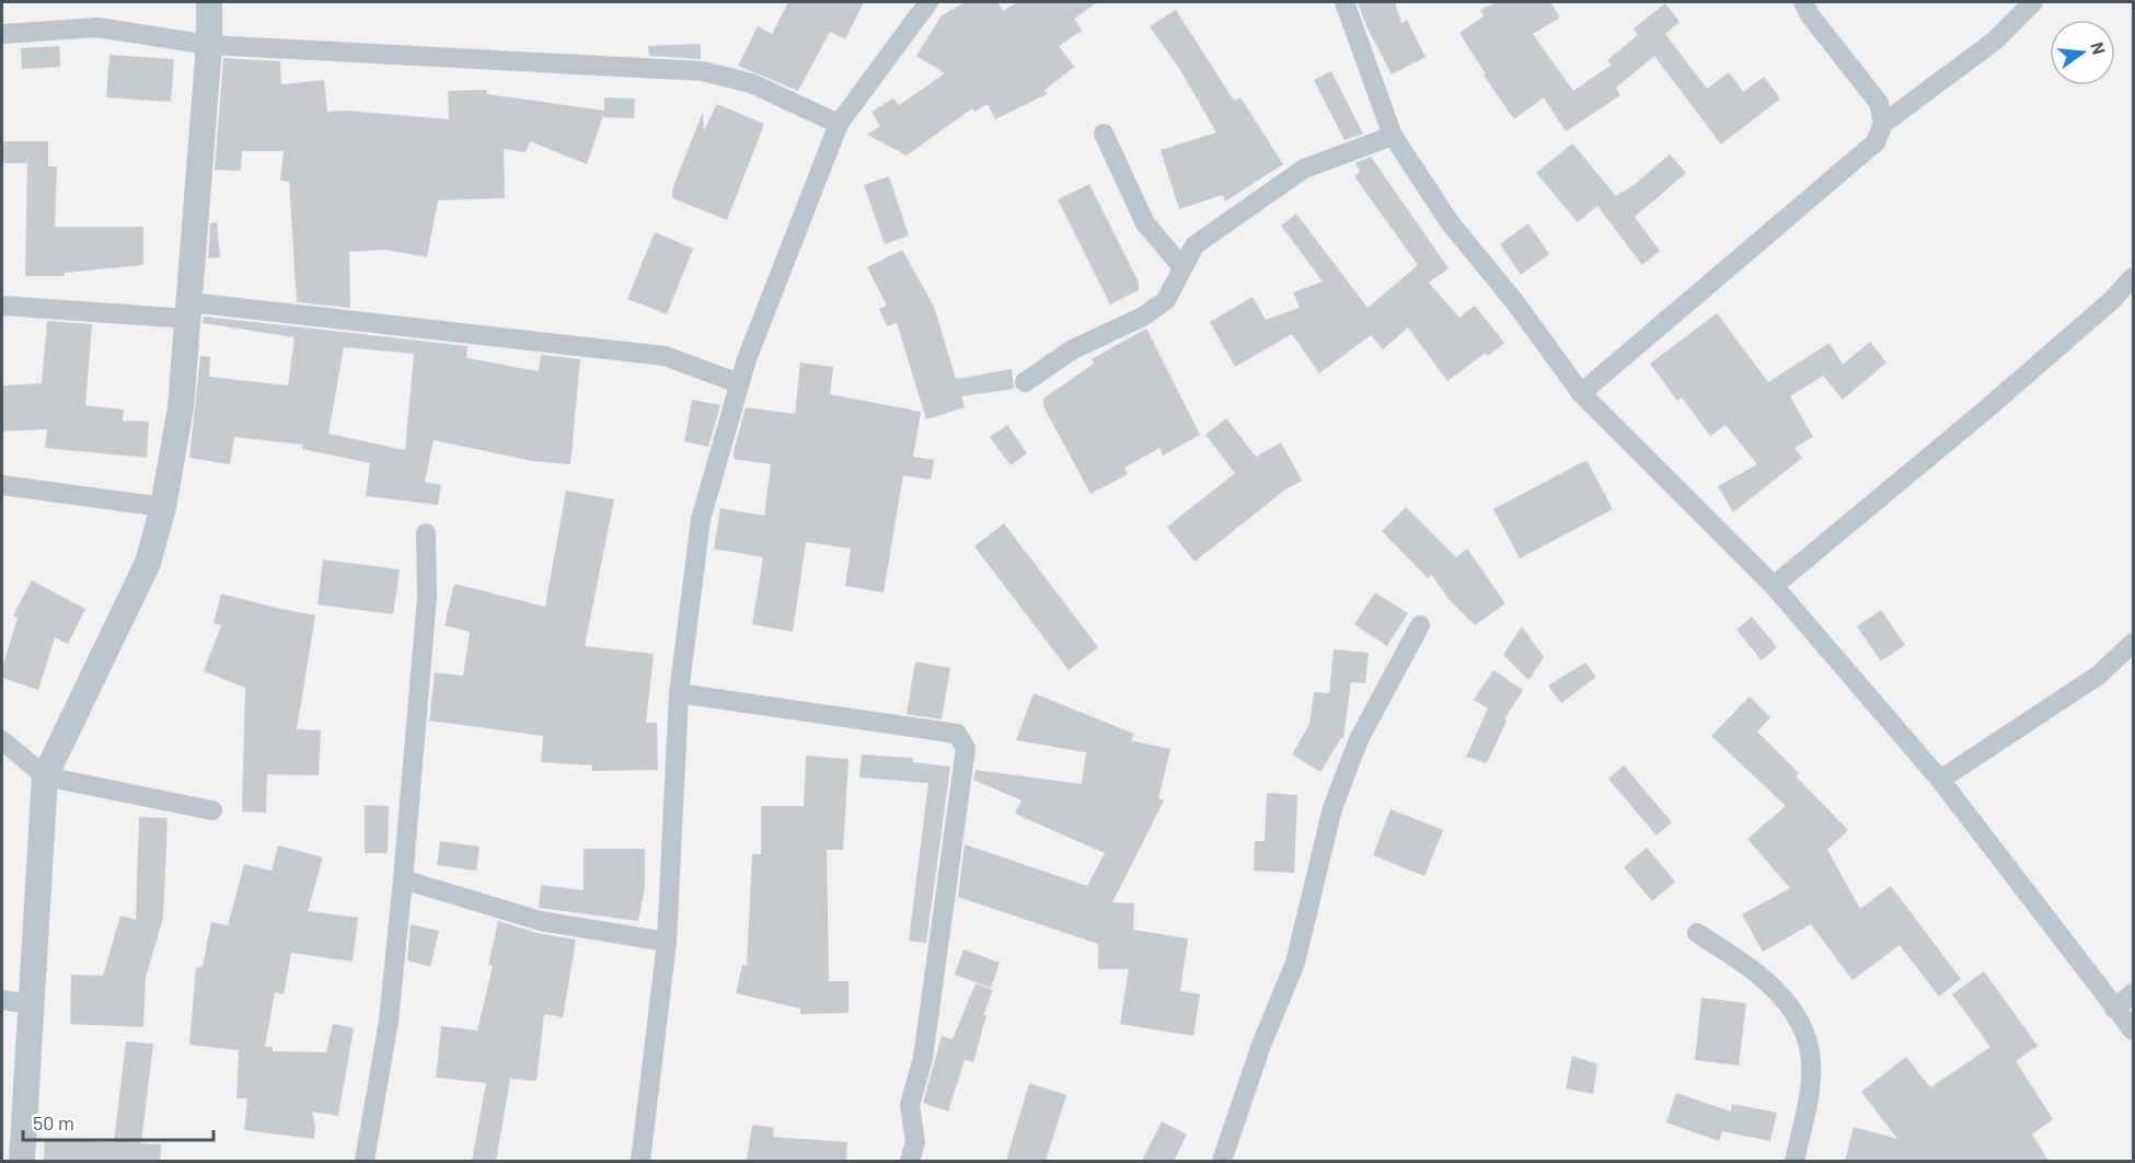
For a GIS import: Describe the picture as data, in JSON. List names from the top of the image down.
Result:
{
  "scale_bar": "50 m",
  "north": "right"
}
